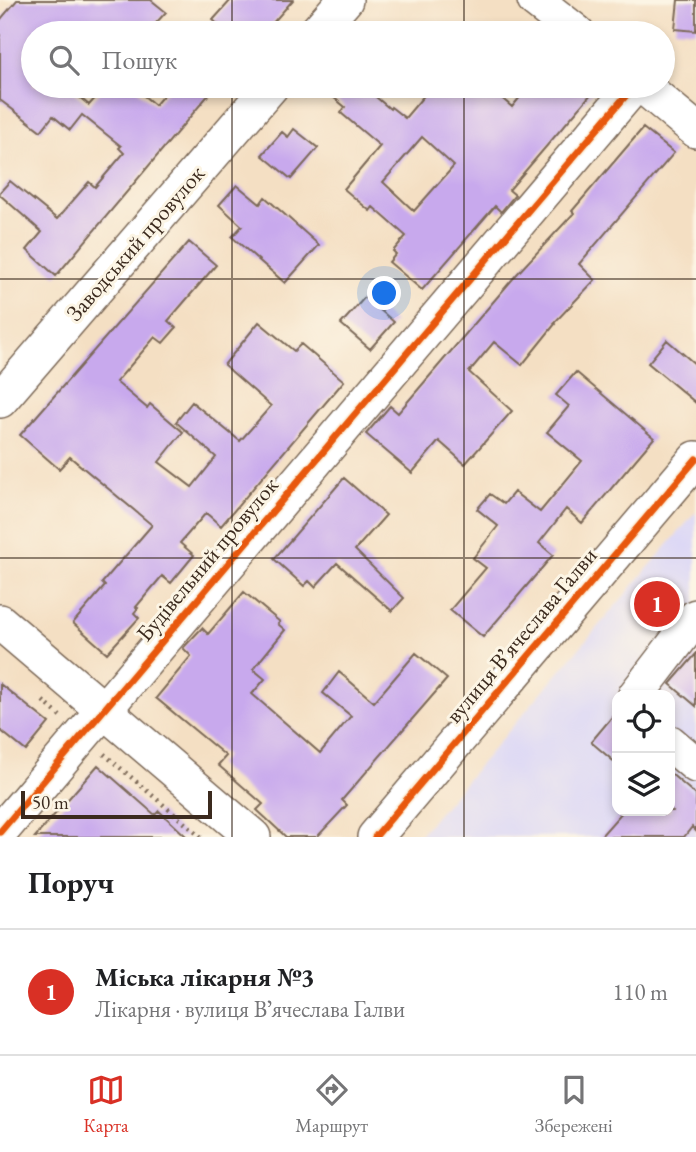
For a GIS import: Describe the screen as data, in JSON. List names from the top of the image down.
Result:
{
  "streets": {
    "street": ["Заводський провулок", "Будівельний провулок", "вулиця Вʼячеслава Галви"]
  },
  "scale_bar": "50 m",
  "page": {
    "search": "Пошук",
    "pins": "1",
    "scale": "50 m",
    "heading": "Поруч",
    "list": [
      {
        "mark": "1",
        "name": "Міська лікарня №3",
        "note": "Лікарня · вулиця Вʼячеслава Галви",
        "value": "110 m"
      }
    ],
    "nav": ["Карта", "Маршрут", "Збережені"]
  }
}
